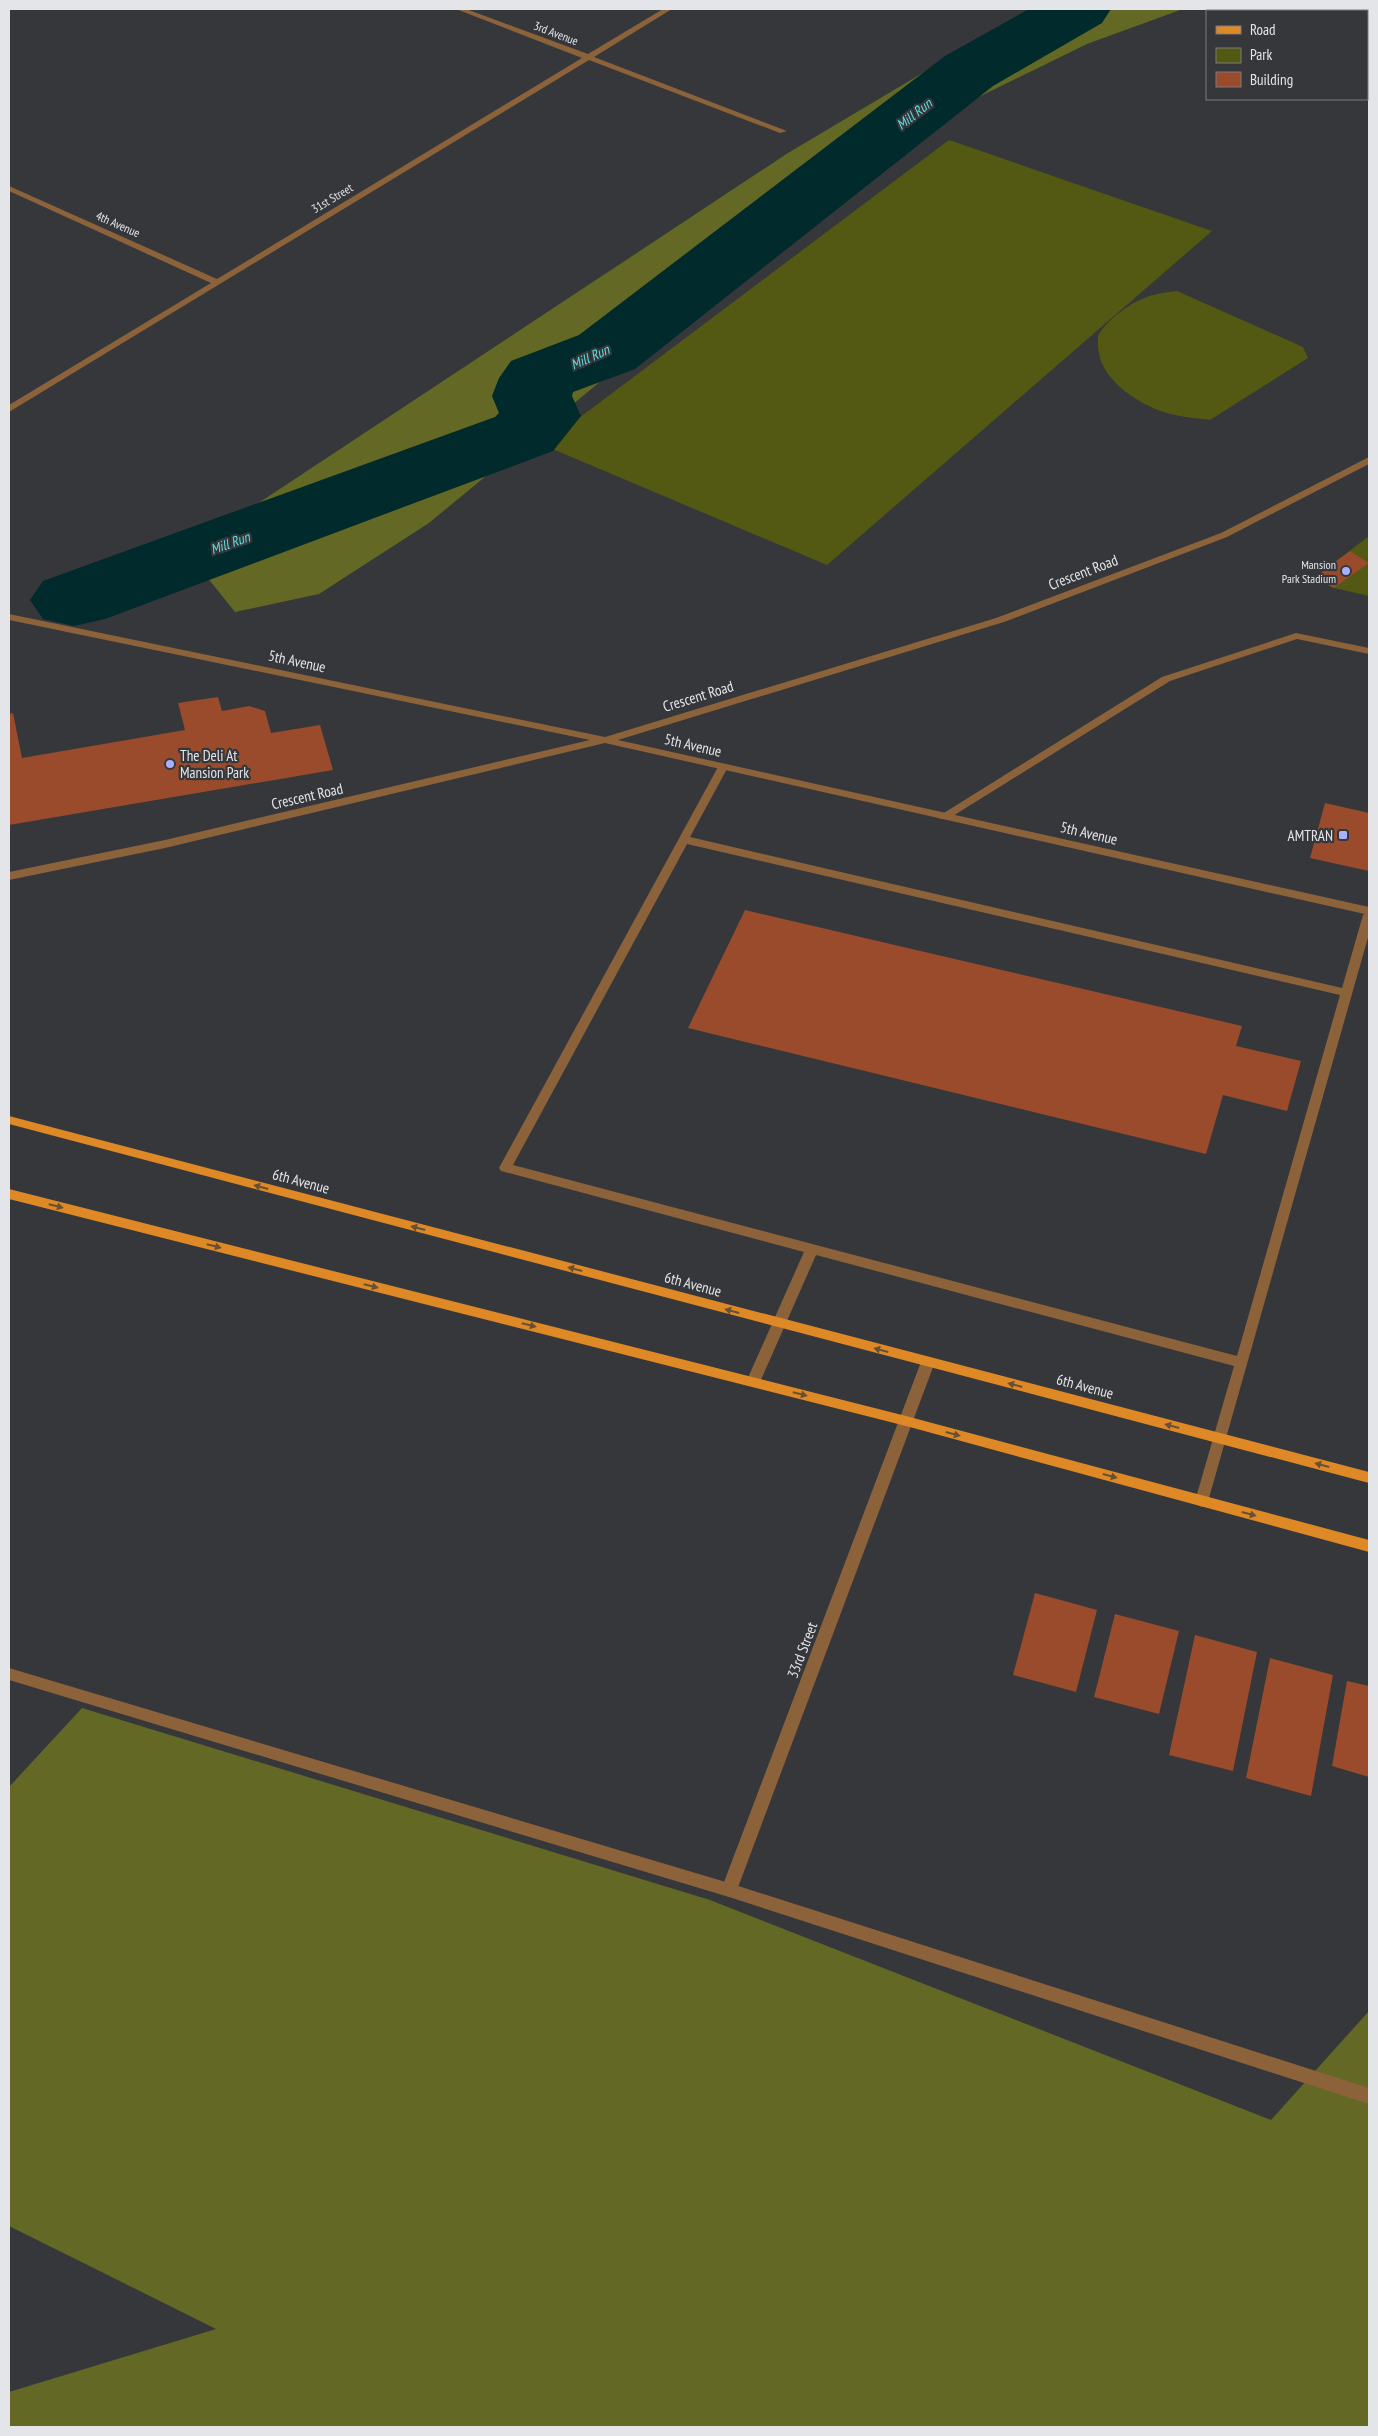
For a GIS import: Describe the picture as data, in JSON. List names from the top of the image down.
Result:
{
  "streets": {
    "main road": ["6th Avenue"],
    "street": [
      "3rd Avenue",
      "31st Street",
      "4th Avenue",
      "Crescent Road",
      "5th Avenue",
      "33rd Street"
    ]
  },
  "crossings": [
    ["3rd Avenue", "31st Street"],
    ["31st Street", "4th Avenue"],
    ["Crescent Road", "5th Avenue"],
    ["6th Avenue", "33rd Street"]
  ],
  "water": ["Mill Run"],
  "places": {
    "other": ["Mansion Park Stadium", "The Deli At Mansion Park"],
    "transit": ["AMTRAN"]
  },
  "legend": ["Road", "Park", "Building"]
}
